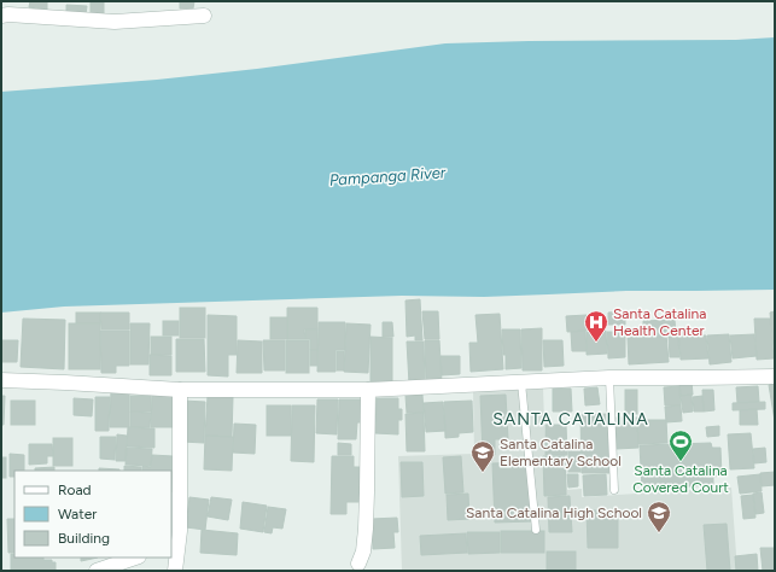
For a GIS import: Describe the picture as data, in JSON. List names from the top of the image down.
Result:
{
  "districts": ["SANTA CATALINA"],
  "water": ["Pampanga River"],
  "places": {
    "hospital": ["Santa Catalina Health Center"],
    "sports": ["Santa Catalina Covered Court"],
    "school or university": ["Santa Catalina Elementary School", "Santa Catalina High School"]
  },
  "legend": ["Road", "Water", "Building"]
}
